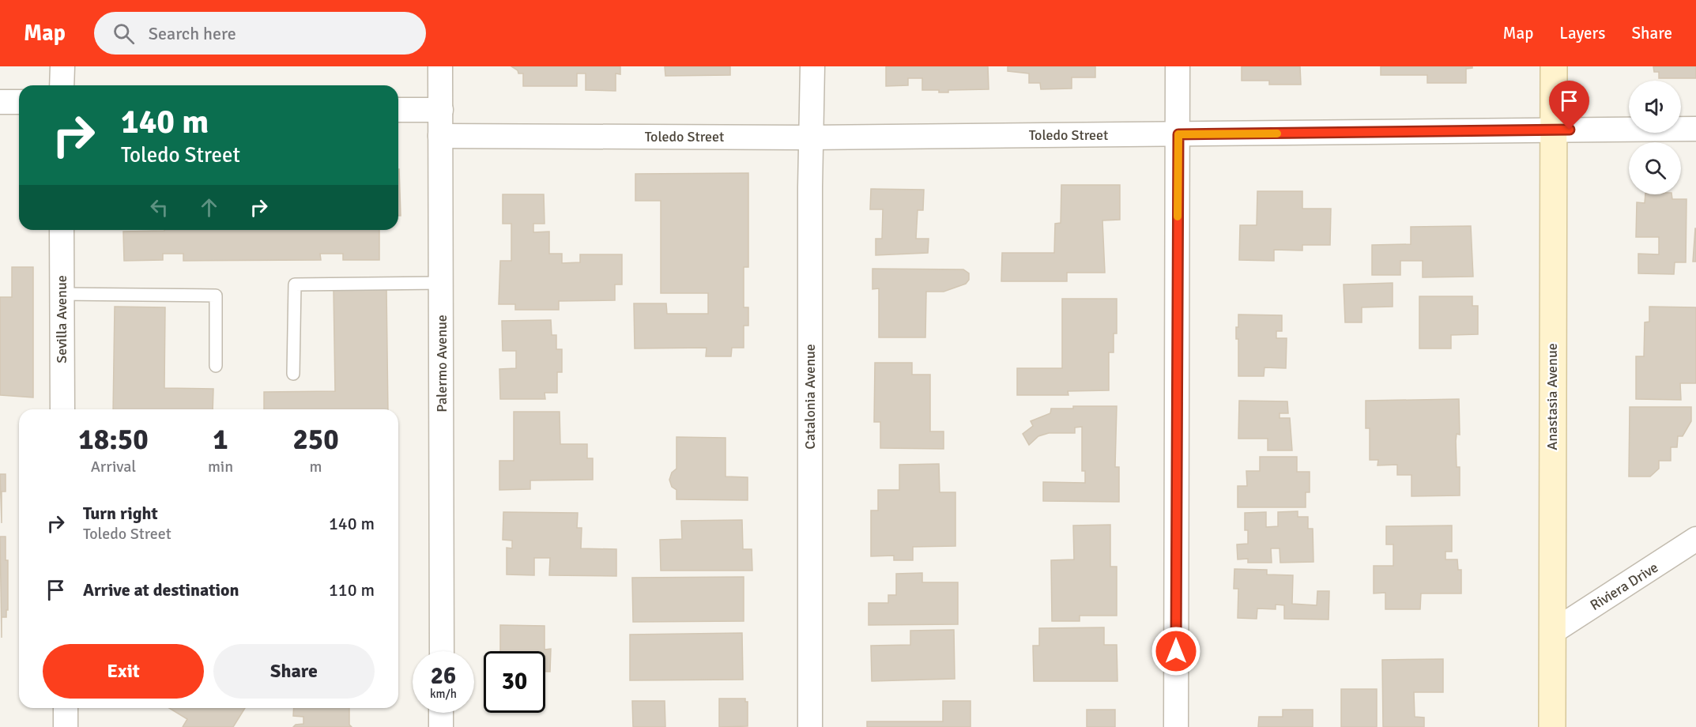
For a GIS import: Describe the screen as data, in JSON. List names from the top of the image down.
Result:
{
  "streets": {
    "street": [
      "Toledo Street",
      "Sevilla Avenue",
      "Palermo Avenue",
      "Catalonia Avenue",
      "Anastasia Avenue",
      "Riviera Drive"
    ]
  },
  "crossings": [
    ["Toledo Street", "Palermo Avenue"],
    ["Toledo Street", "Catalonia Avenue"],
    ["Toledo Street", "Anastasia Avenue"],
    ["Anastasia Avenue", "Riviera Drive"]
  ],
  "page": {
    "header": "Map",
    "search": "Search here",
    "nav": ["Map", "Layers", "Share"],
    "turn": ["140 m", "Toledo Street"],
    "eta": [
      "18:50",
      "Arrival",
      "1",
      "min",
      "250",
      "m"
    ],
    "list": [
      {
        "name": "Turn right",
        "note": "Toledo Street",
        "value": "140 m"
      },
      {
        "name": "Arrive at destination",
        "value": "110 m"
      }
    ],
    "buttons": ["Exit", "Share"],
    "speed": "26 km/h",
    "limit": "30"
  }
}
